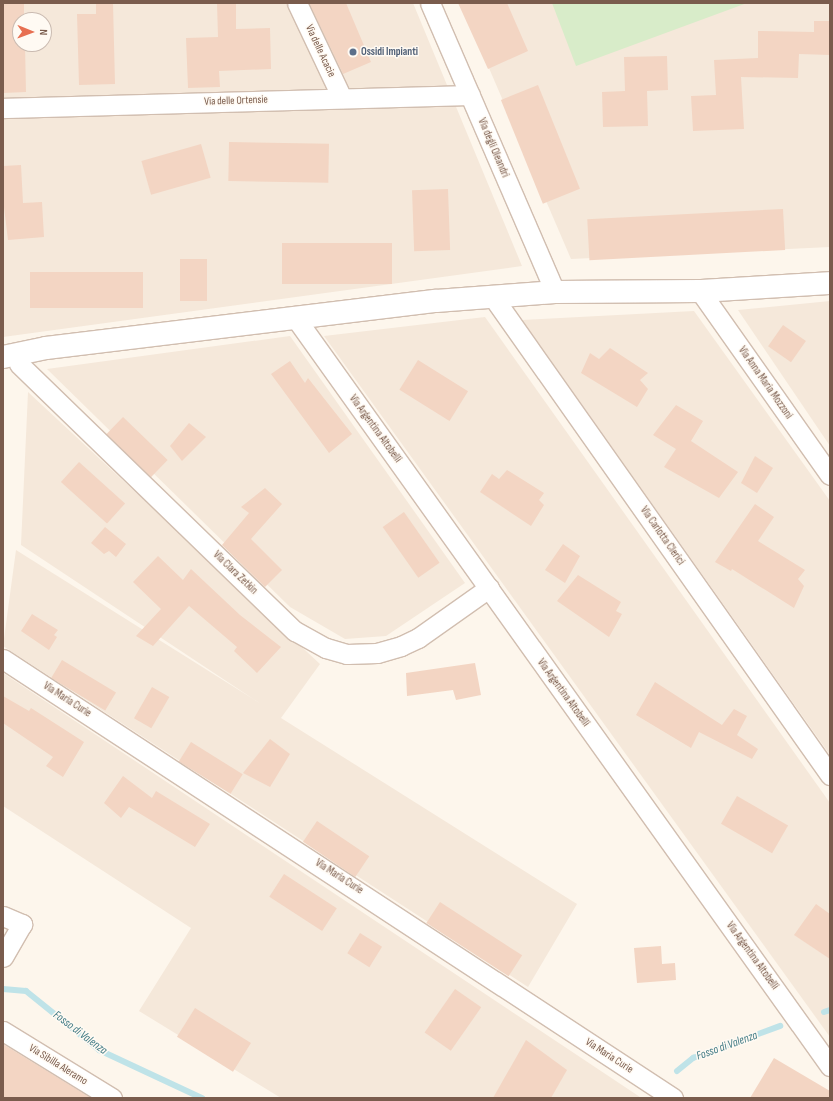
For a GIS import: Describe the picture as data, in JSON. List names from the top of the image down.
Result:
{
  "streets": {
    "street": [
      "Via delle Acacie",
      "Via delle Ortensie",
      "Via degli Oleandri",
      "Via Anna Maria Mozzoni",
      "Via Argentina Altobelli",
      "Via Carlotta Clerici",
      "Via Clara Zetkin",
      "Via Maria Curie",
      "Via Sibilla Aleramo"
    ]
  },
  "crossings": [
    ["Via delle Acacie", "Via delle Ortensie"],
    ["Via delle Ortensie", "Via degli Oleandri"],
    ["Via Argentina Altobelli", "Via Clara Zetkin"]
  ],
  "water": ["Fosso di Valenza"],
  "places": ["Ossidi Impianti"],
  "north": "right"
}
